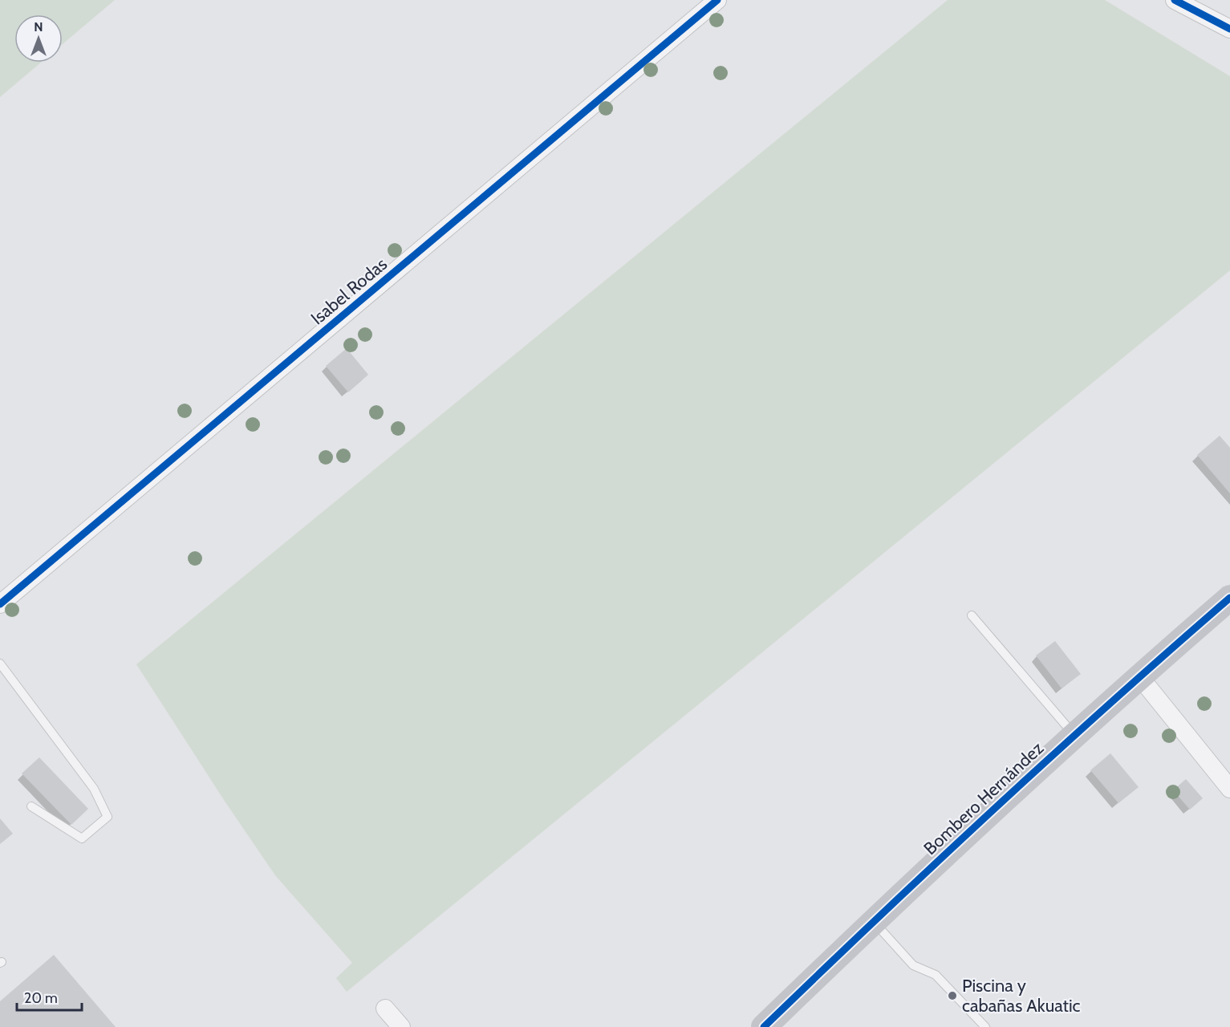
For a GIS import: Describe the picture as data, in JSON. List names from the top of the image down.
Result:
{
  "streets": {
    "street": ["Isabel Rodas", "Bombero Hernández"]
  },
  "places": ["Piscina y cabañas Akuatic"],
  "scale_bar": "20 m",
  "north": "top"
}
